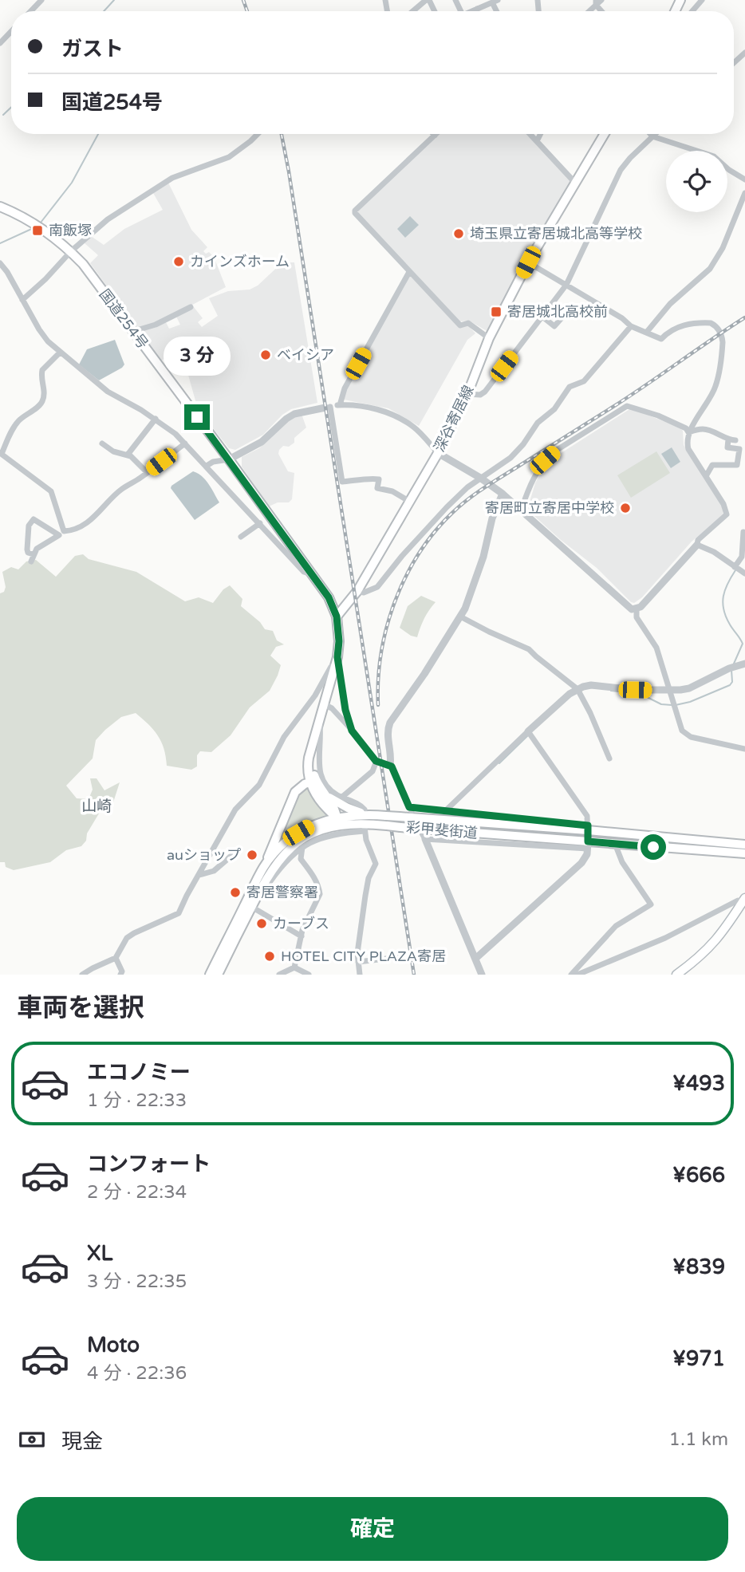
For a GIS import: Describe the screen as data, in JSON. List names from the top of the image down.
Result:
{
  "streets": {
    "main road": ["国道254号", "深谷寄居線", "彩甲斐街道"]
  },
  "crossings": [
    ["国道254号", "深谷寄居線"]
  ],
  "districts": ["山崎"],
  "places": {
    "transit": ["南飯塚", "寄居城北高校前"],
    "other": [
      "埼玉県立寄居城北高等学校",
      "カインズホーム",
      "ベイシア",
      "寄居町立寄居中学校",
      "auショップ",
      "寄居警察署",
      "カーブス",
      "HOTEL CITY PLAZA寄居"
    ]
  },
  "page": {
    "banner": ["ガスト", "国道254号"],
    "bubble": "3 分",
    "heading": "車両を選択",
    "list": [
      {
        "name": "エコノミー",
        "note": "1 分 · 22:33",
        "value": "¥493"
      },
      {
        "name": "コンフォート",
        "note": "2 分 · 22:34",
        "value": "¥666"
      },
      {
        "name": "XL",
        "note": "3 分 · 22:35",
        "value": "¥839"
      },
      {
        "name": "Moto",
        "note": "4 分 · 22:36",
        "value": "¥971"
      }
    ],
    "pay": ["現金", "1.1 km"],
    "buttons": "確定"
  }
}
